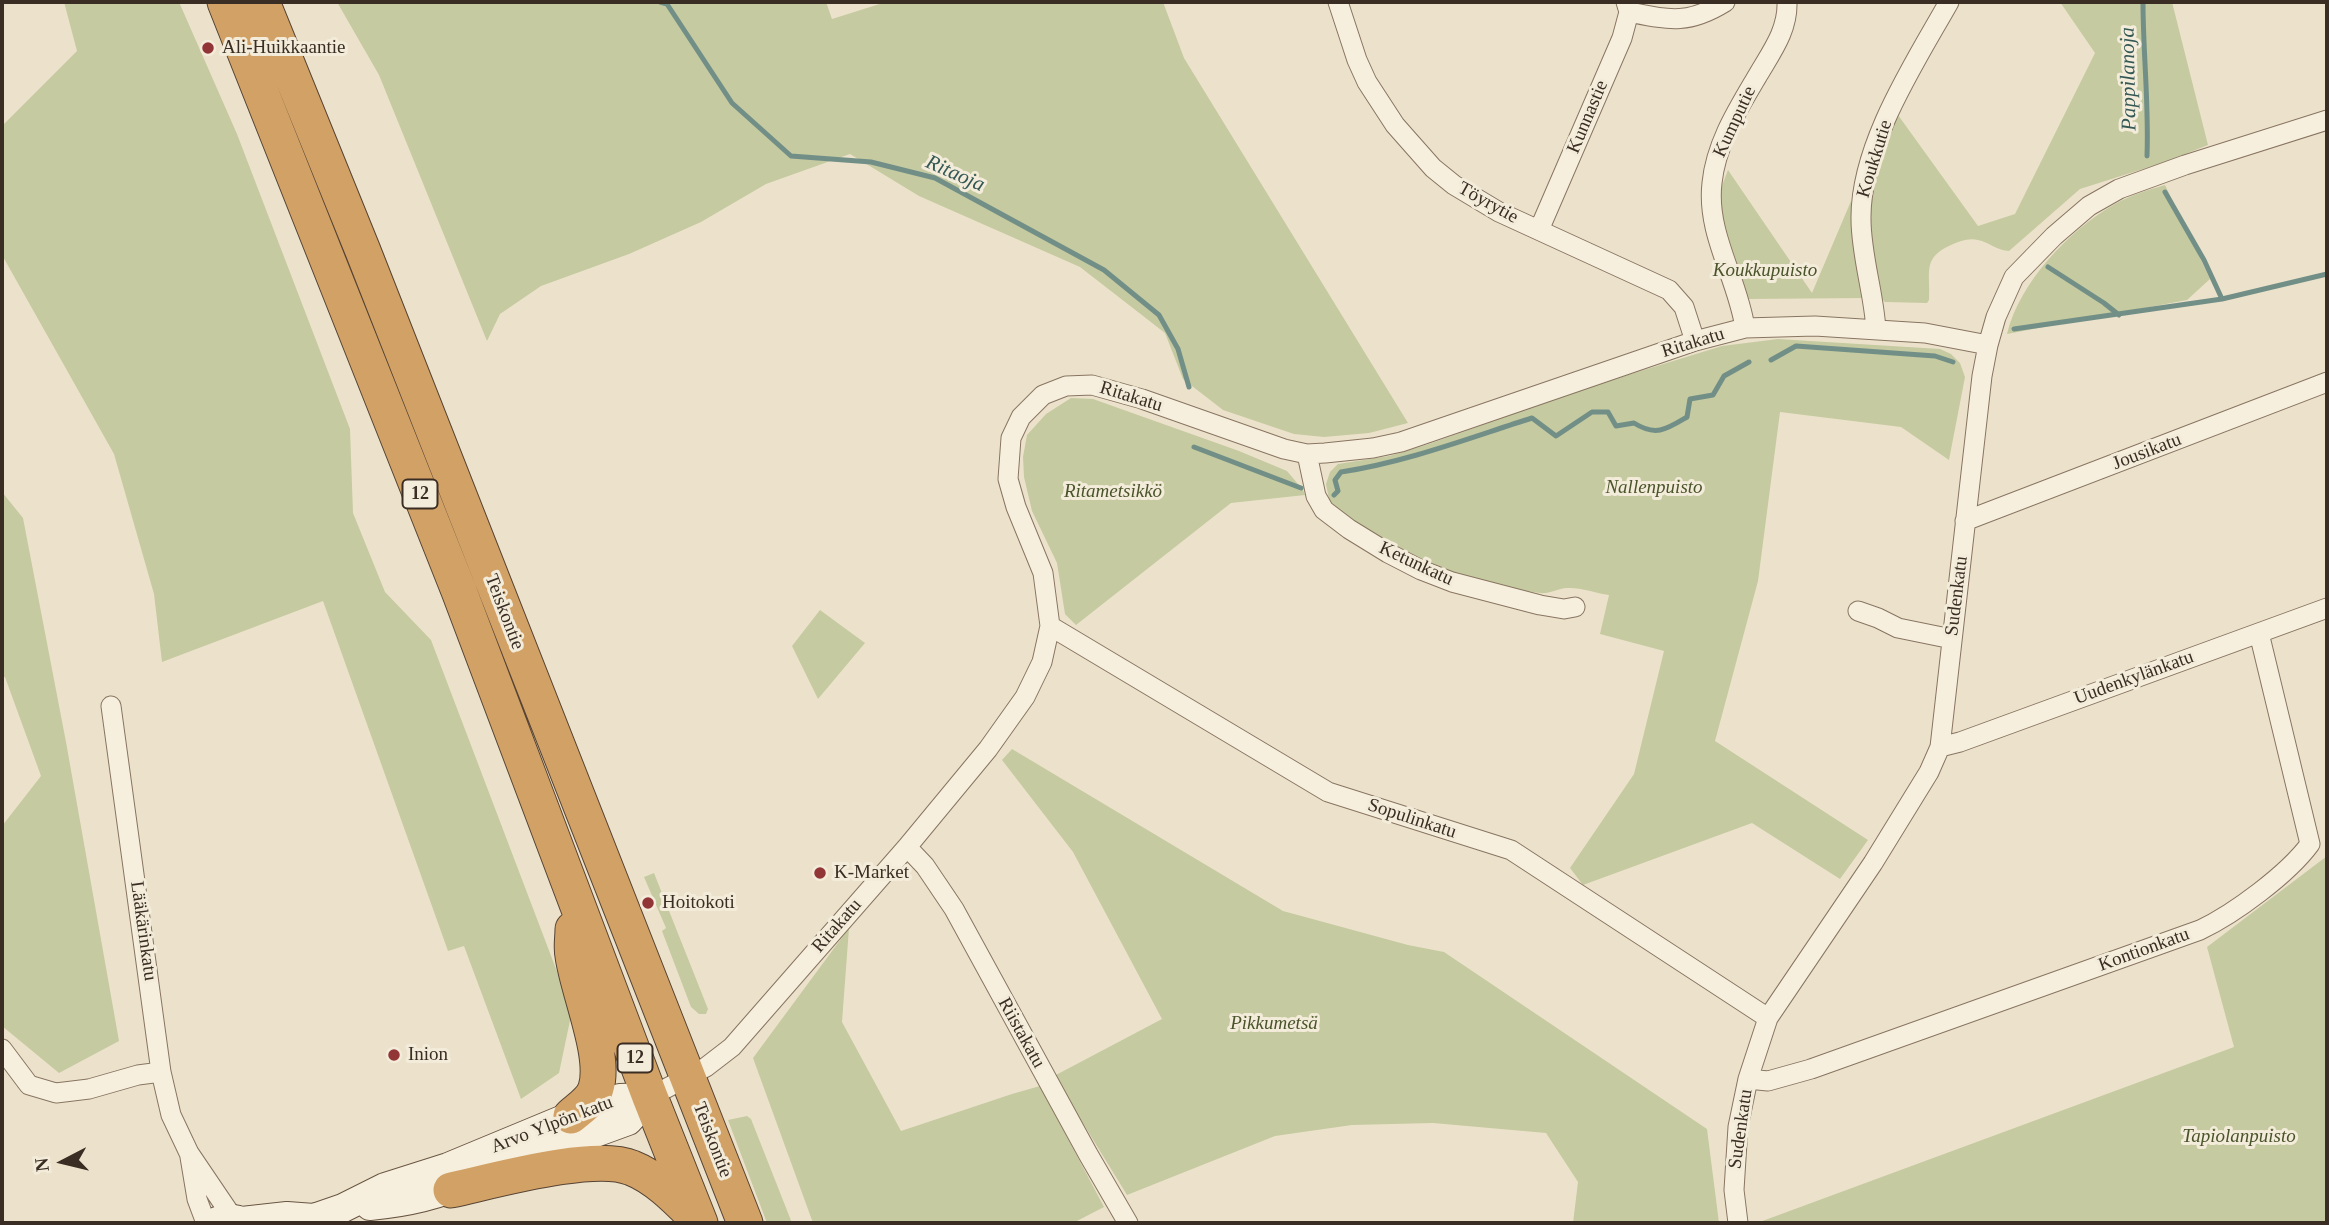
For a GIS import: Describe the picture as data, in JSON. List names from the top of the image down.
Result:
{
  "streets": {
    "highway": ["12", "Teiskontie"],
    "street": [
      "Kunnastie",
      "Kumputie",
      "Koukkutie",
      "Töyrytie",
      "Ritakatu",
      "Jousikatu",
      "Ketunkatu",
      "Sudenkatu",
      "Uudenkylänkatu",
      "Sopulinkatu",
      "Lääkärinkatu",
      "Kontionkatu",
      "Riistakatu",
      "Arvo Ylpön katu"
    ]
  },
  "crossings": [
    ["Kunnastie", "Töyrytie"],
    ["Kumputie", "Ritakatu"],
    ["Koukkutie", "Ritakatu"],
    ["Töyrytie", "Ritakatu"],
    ["Ritakatu", "Ketunkatu"],
    ["Ritakatu", "Sudenkatu"],
    ["Ritakatu", "Teiskontie"],
    ["Ritakatu", "Sopulinkatu"],
    ["Ritakatu", "Riistakatu"],
    ["Ritakatu", "Arvo Ylpön katu"],
    ["Jousikatu", "Sudenkatu"],
    ["12", "Teiskontie"],
    ["Sudenkatu", "Uudenkylänkatu"],
    ["Sudenkatu", "Sopulinkatu"],
    ["Sudenkatu", "Kontionkatu"],
    ["Teiskontie", "Arvo Ylpön katu"],
    ["Uudenkylänkatu", "Kontionkatu"],
    ["Lääkärinkatu", "Arvo Ylpön katu"]
  ],
  "water": ["Pappilanoja", "Ritaoja"],
  "parks": [
    "Koukkupuisto",
    "Nallenpuisto",
    "Ritametsikkö",
    "Pikkumetsä",
    "Tapiolanpuisto"
  ],
  "places": [
    "Ali-Huikkaantie",
    "K-Market",
    "Hoitokoti",
    "Inion"
  ],
  "north": "left"
}
